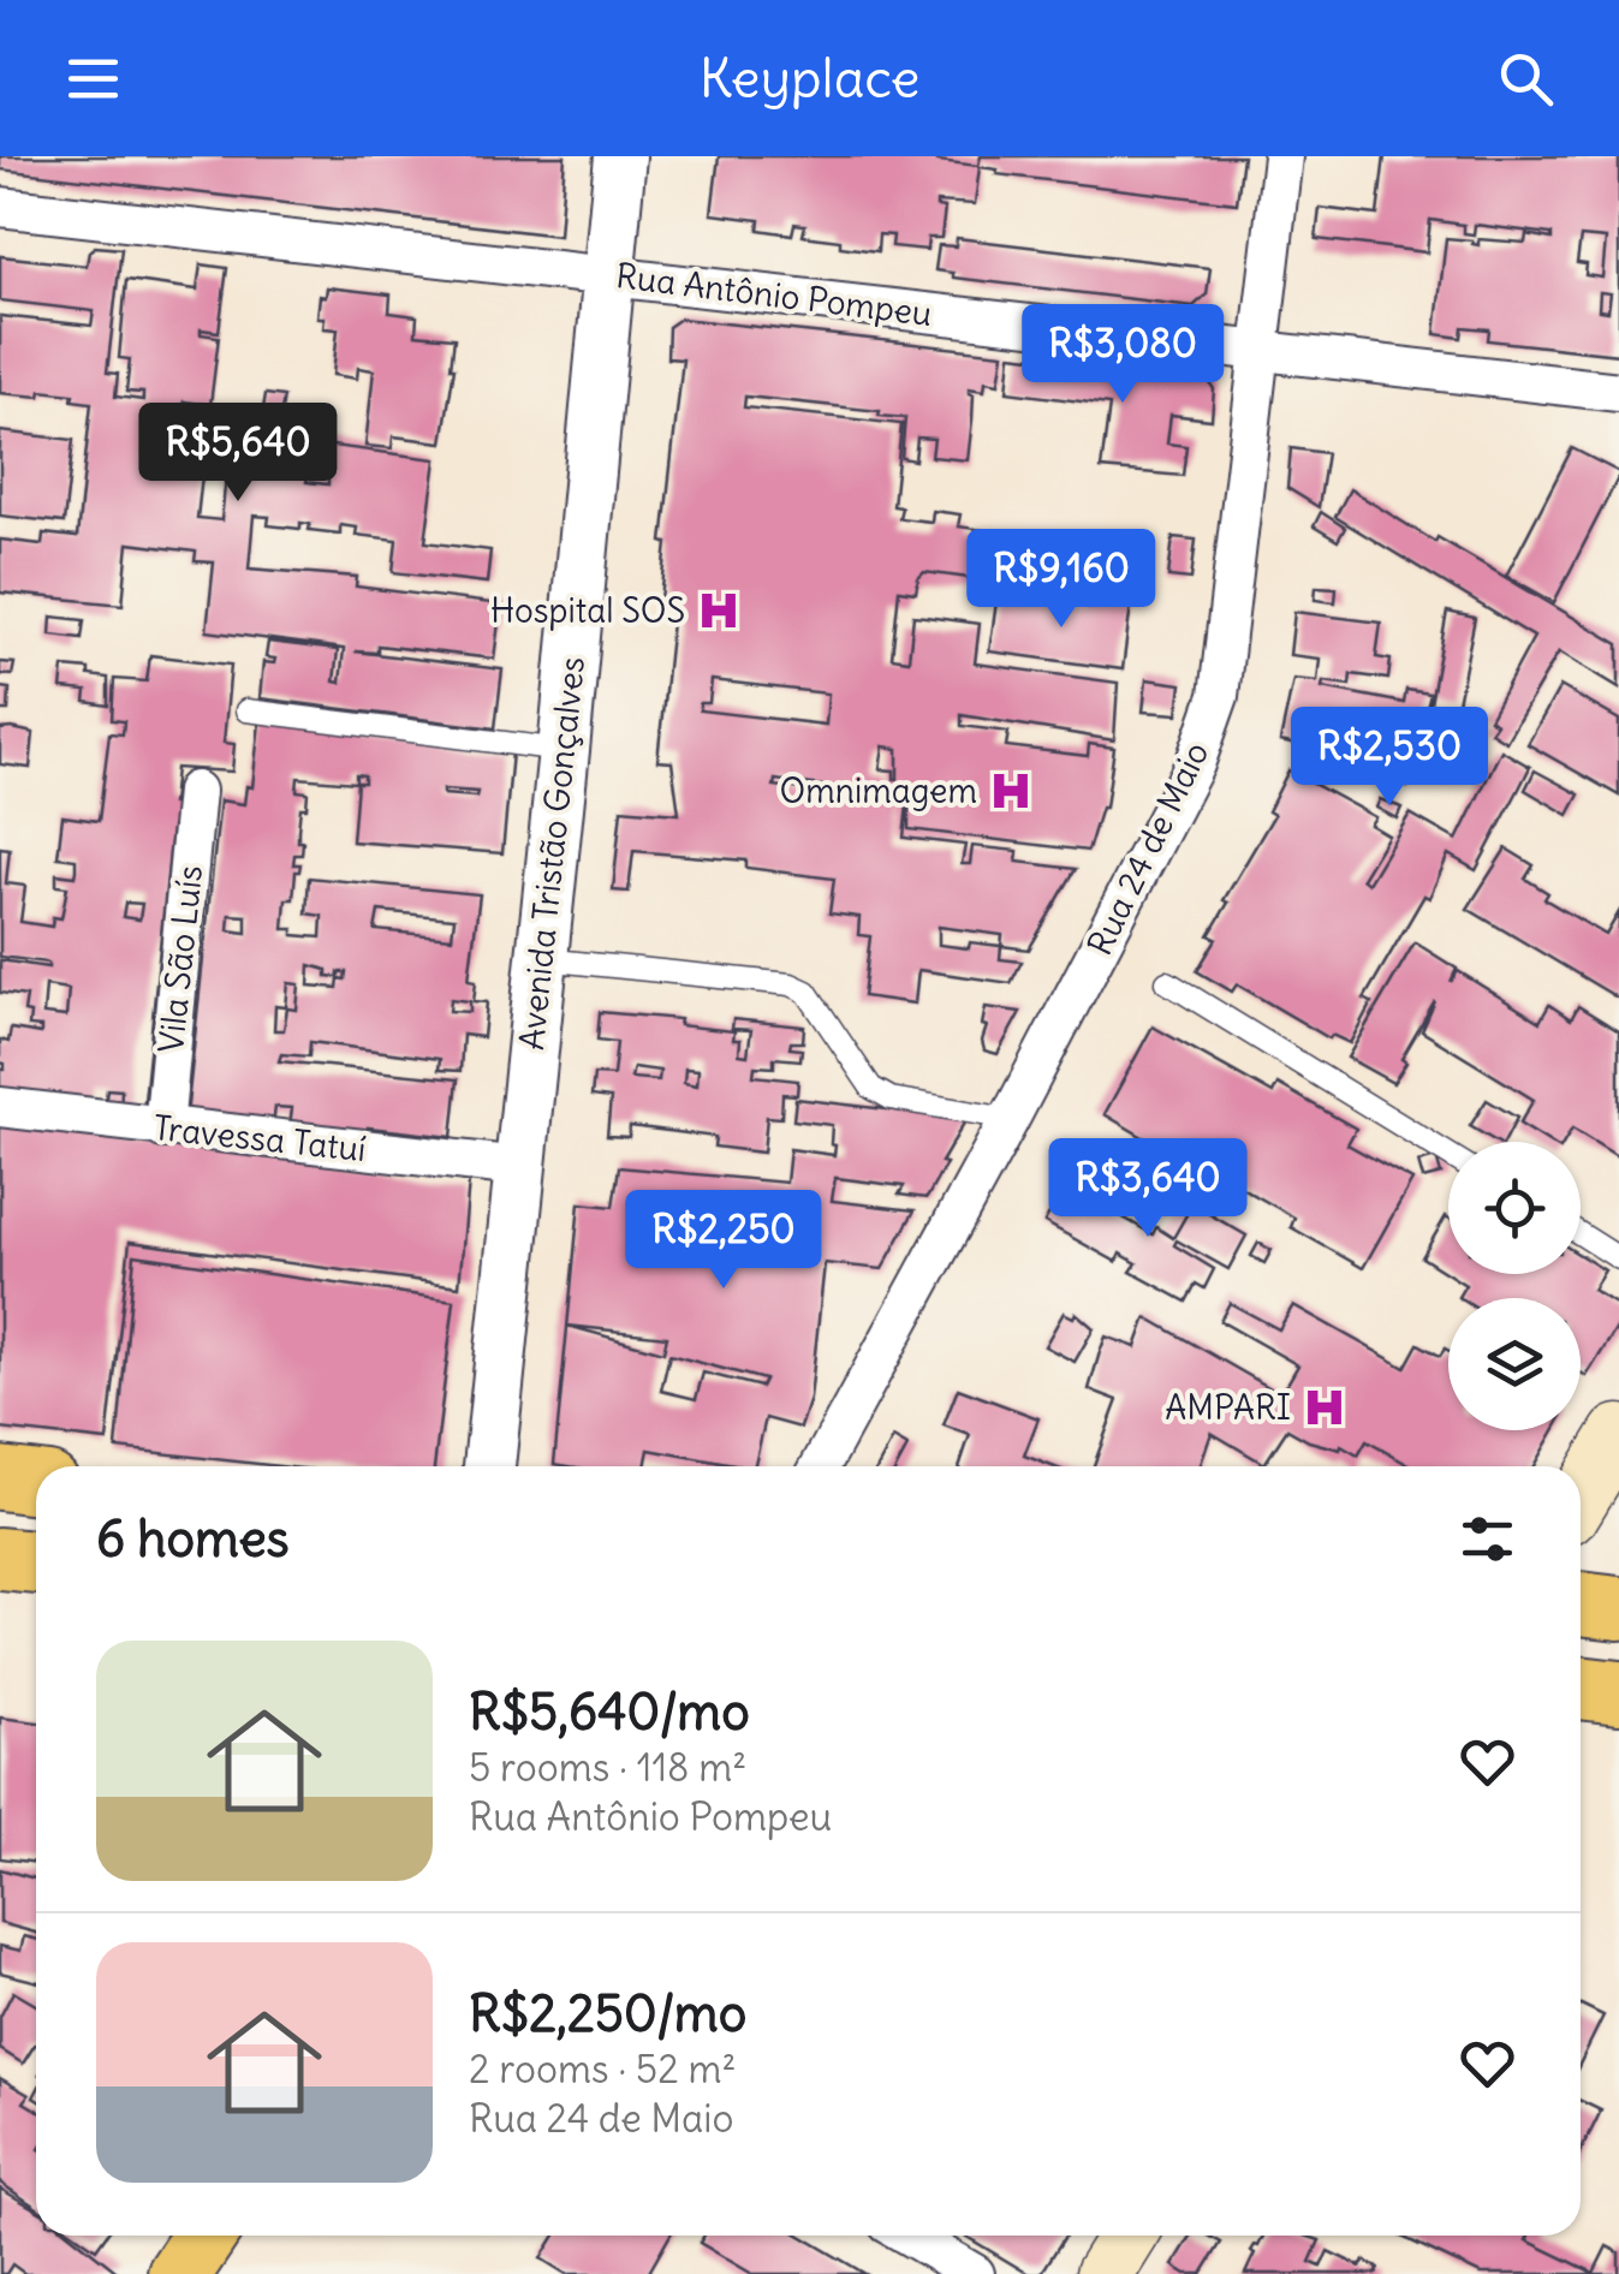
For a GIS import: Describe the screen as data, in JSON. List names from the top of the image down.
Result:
{
  "streets": {
    "street": [
      "Rua Antônio Pompeu",
      "Rua 24 de Maio",
      "Avenida Tristão Gonçalves",
      "Vila São Luís",
      "Travessa Tatuí"
    ]
  },
  "crossings": [
    ["Rua Antônio Pompeu", "Rua 24 de Maio"],
    ["Rua Antônio Pompeu", "Avenida Tristão Gonçalves"],
    ["Avenida Tristão Gonçalves", "Travessa Tatuí"],
    ["Vila São Luís", "Travessa Tatuí"]
  ],
  "places": {
    "hospital": ["Hospital SOS", "Omnimagem", "AMPARI"]
  },
  "page": {
    "header": "Keyplace",
    "price": [
      "R$3,080",
      "R$5,640",
      "R$9,160",
      "R$2,530",
      "R$3,640",
      "R$2,250"
    ],
    "heading": "6 homes",
    "list": [
      {
        "name": "R$5,640/mo",
        "note": "5 rooms · 118 m² · Rua Antônio Pompeu"
      },
      {
        "name": "R$2,250/mo",
        "note": "2 rooms · 52 m² · Rua 24 de Maio"
      }
    ]
  }
}
